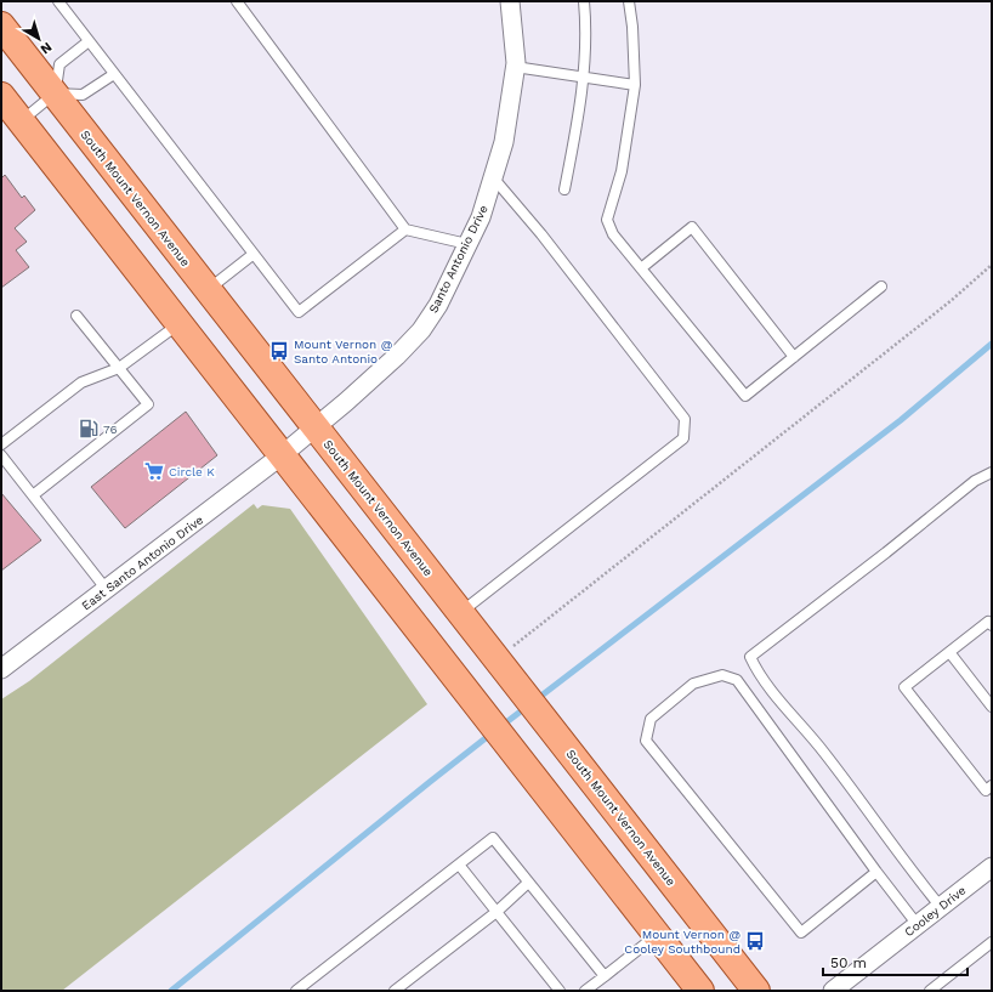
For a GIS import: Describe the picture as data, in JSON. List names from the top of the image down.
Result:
{
  "streets": {
    "main road": ["South Mount Vernon Avenue"],
    "street": ["Santo Antonio Drive", "East Santo Antonio Drive", "Cooley Drive"]
  },
  "crossings": [
    ["South Mount Vernon Avenue", "Santo Antonio Drive"],
    ["Santo Antonio Drive", "East Santo Antonio Drive"]
  ],
  "places": {
    "bus stop": ["Mount Vernon @ Santo Antonio", "Mount Vernon @ Cooley Southbound"],
    "fuel station": ["76"],
    "supermarket": ["Circle K"]
  },
  "scale_bar": "50 m",
  "north": "bottom right"
}
